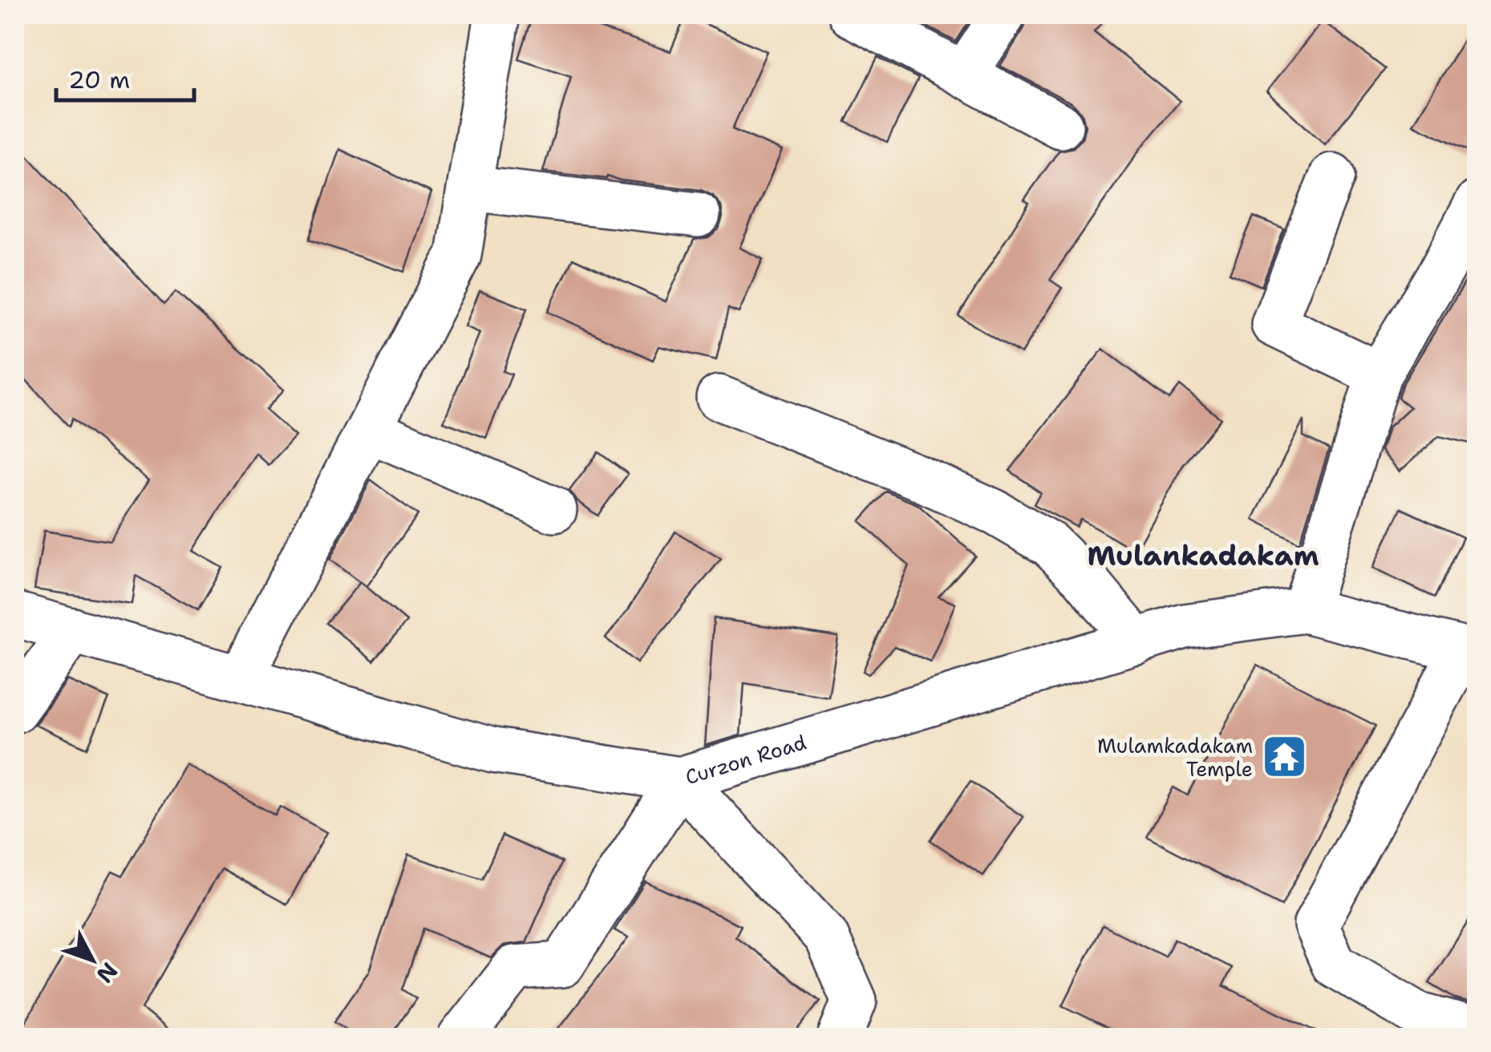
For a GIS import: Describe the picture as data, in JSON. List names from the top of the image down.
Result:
{
  "streets": {
    "street": ["Curzon Road"]
  },
  "districts": ["Mulankadakam"],
  "places": {
    "temple": ["Mulamkadakam Temple"]
  },
  "scale_bar": "20 m",
  "north": "bottom right"
}
